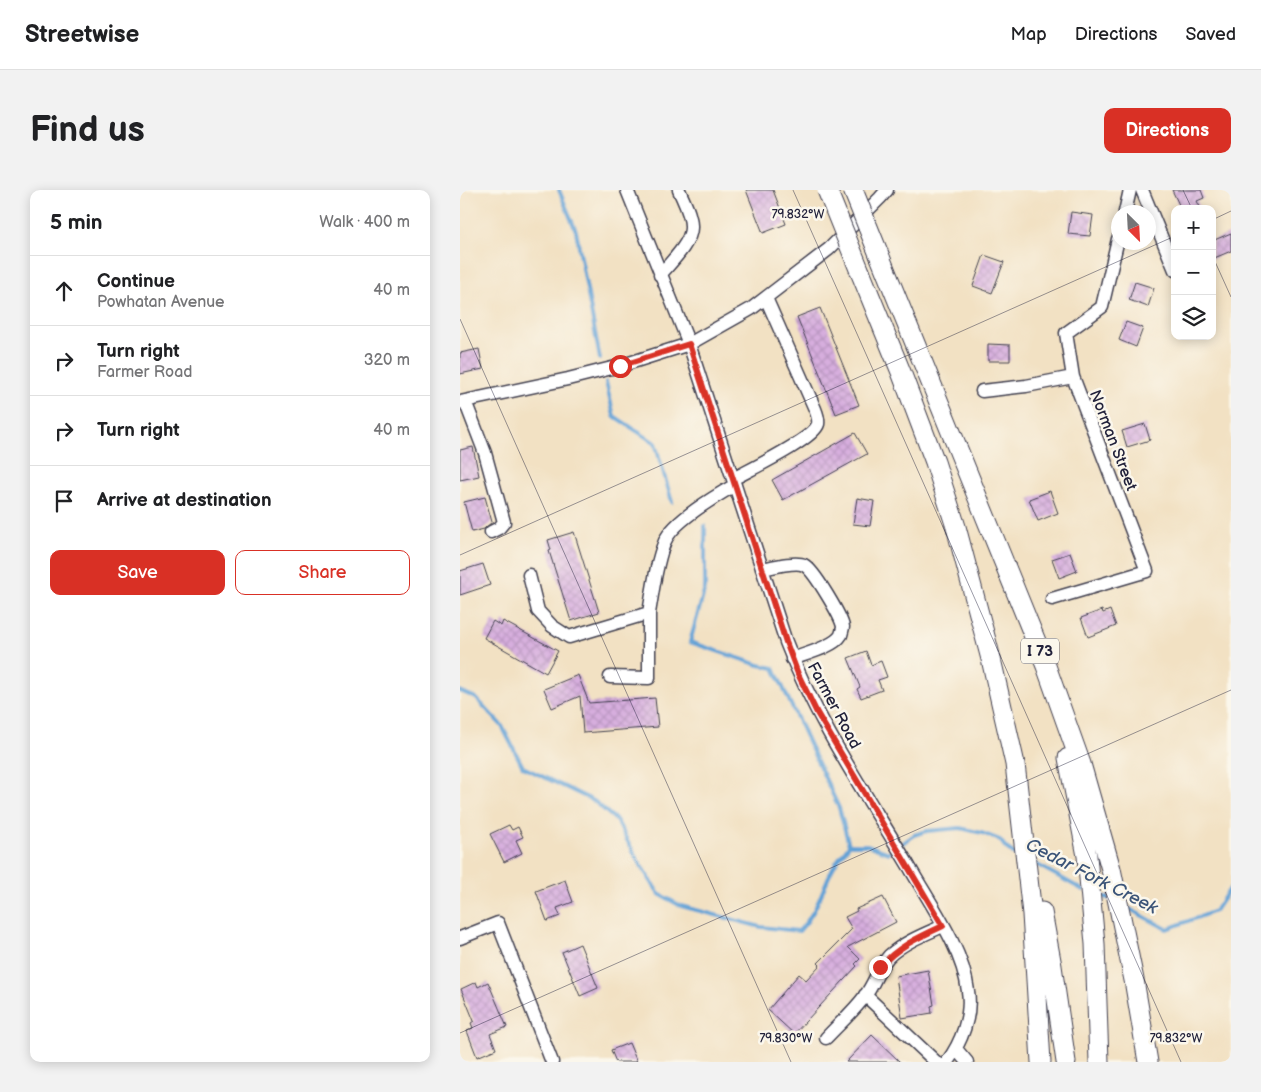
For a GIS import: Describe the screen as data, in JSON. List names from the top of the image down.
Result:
{
  "streets": {
    "highway": ["I 73"],
    "street": ["Norman Street", "Farmer Road"]
  },
  "water": ["Cedar Fork Creek"],
  "north": "bottom right",
  "page": {
    "header": "Streetwise",
    "nav": ["Map", "Directions", "Saved"],
    "buttons": [
      "Directions",
      ["Save", "Share"]
    ],
    "title": "Find us",
    "heading": ["5 min", "Walk · 400 m"],
    "map_buttons": ["+", "−"],
    "list": [
      ["Continue", "Powhatan Avenue", "40 m"],
      ["Turn right", "Farmer Road", "320 m"],
      ["Turn right", "40 m"],
      "Arrive at destination"
    ]
  },
  "coordinates": ["79.832°W", "79.830°W"]
}
